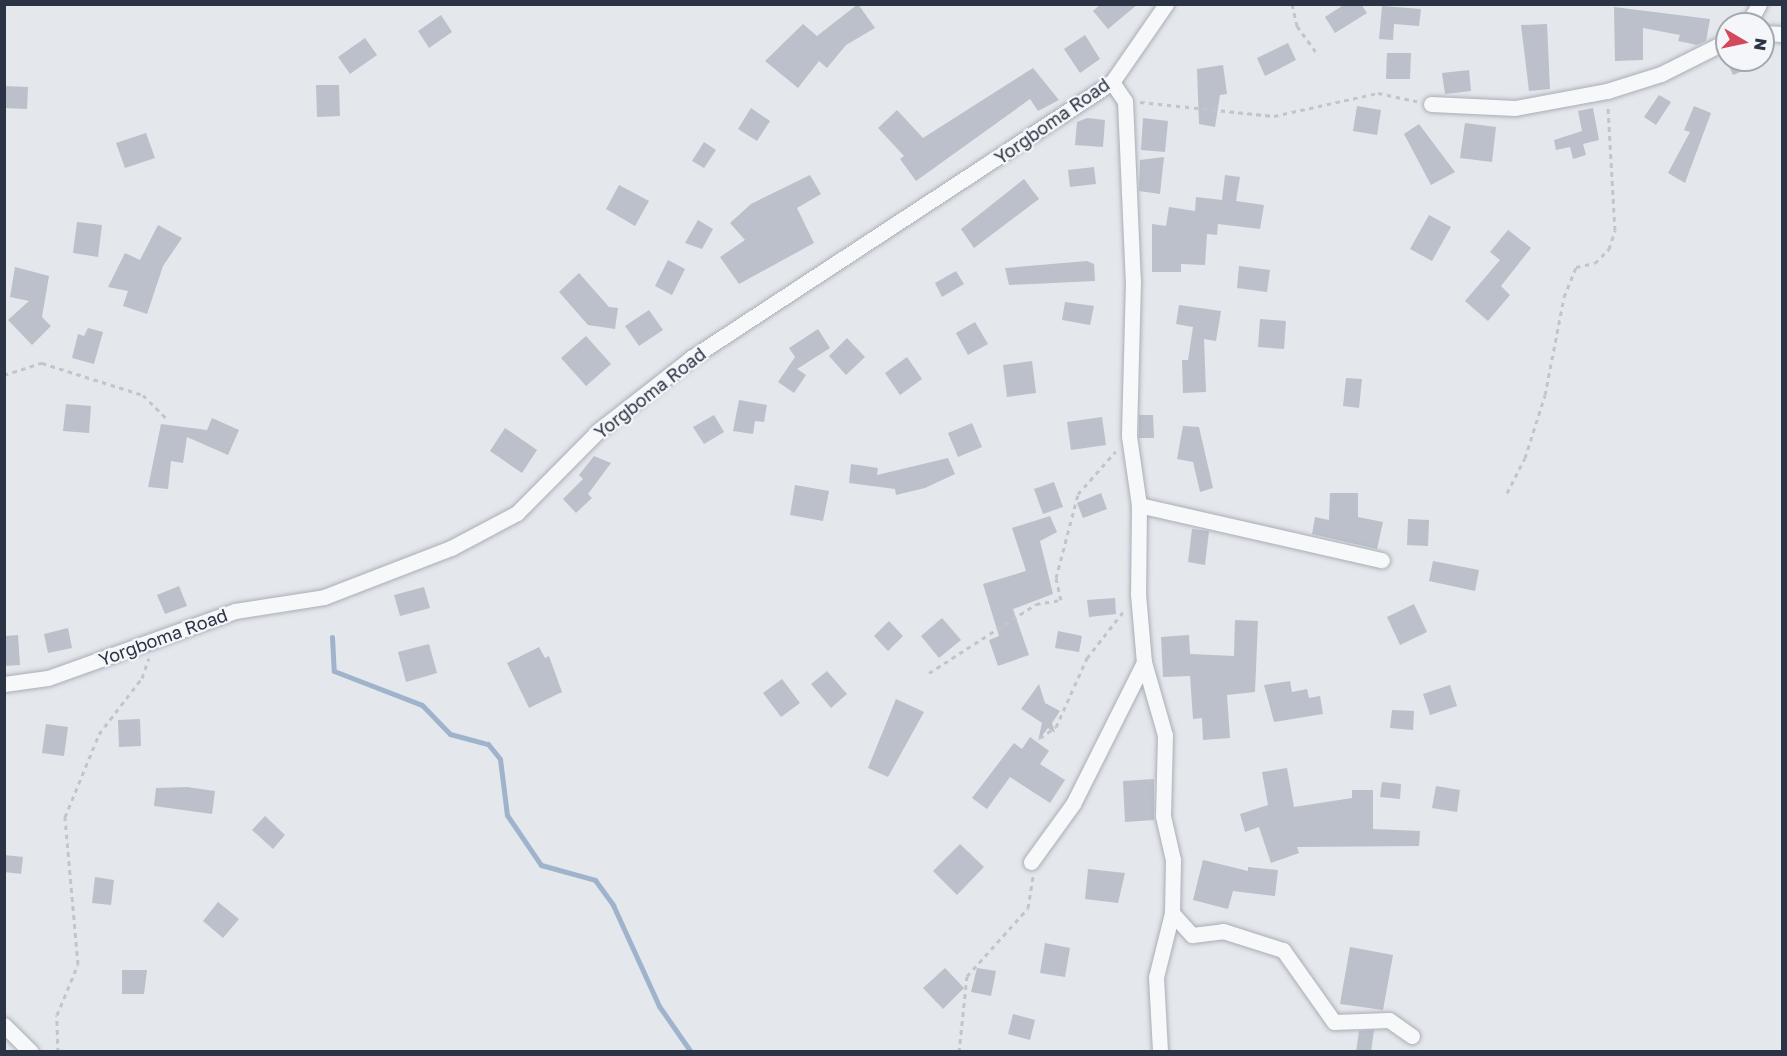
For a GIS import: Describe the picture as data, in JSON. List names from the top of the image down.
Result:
{
  "streets": {
    "street": ["Yorgboma Road"]
  },
  "north": "right"
}
